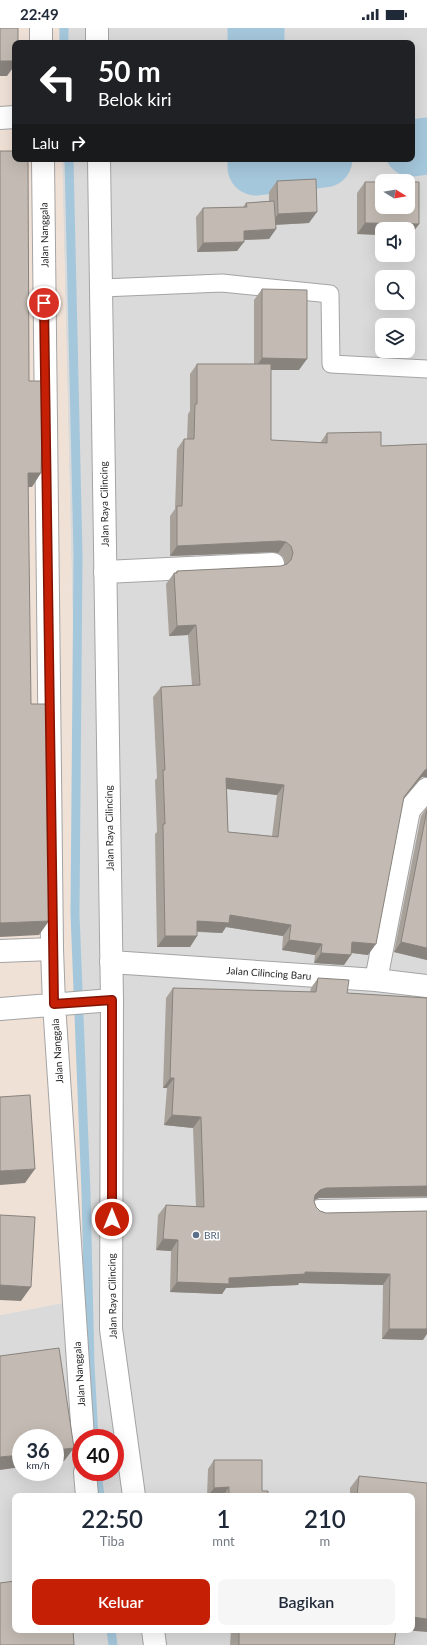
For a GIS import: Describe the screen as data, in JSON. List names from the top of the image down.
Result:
{
  "streets": {
    "street": ["Jalan Nanggala", "Jalan Raya Cilincing", "Jalan Cilincing Baru"]
  },
  "crossings": [
    ["Jalan Raya Cilincing", "Jalan Cilincing Baru"]
  ],
  "places": ["BRI"],
  "north": "right",
  "page": {
    "status": "22:49",
    "turn": ["50 m", "Belok kiri"],
    "then": "Lalu",
    "speed": "36 km/h",
    "limit": "40",
    "eta": [
      "22:50",
      "Tiba",
      "1",
      "mnt",
      "210",
      "m"
    ],
    "buttons": ["Keluar", "Bagikan"]
  }
}
